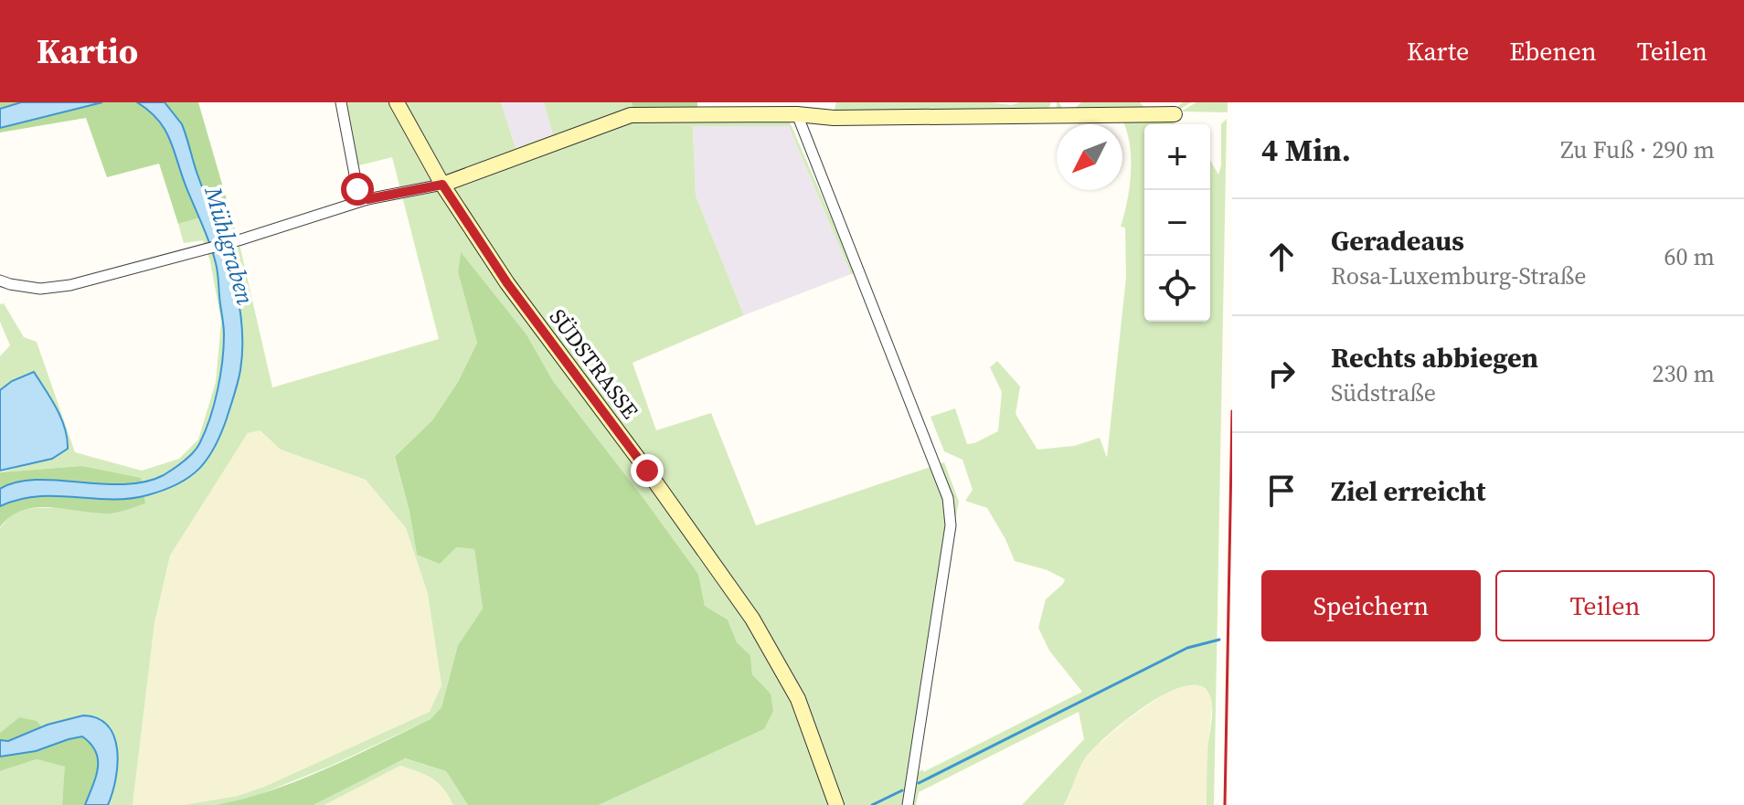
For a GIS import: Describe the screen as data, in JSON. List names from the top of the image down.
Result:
{
  "streets": {
    "main road": ["SÜDSTRASSE"]
  },
  "water": ["Mühlgraben"],
  "north": "bottom left",
  "page": {
    "header": "Kartio",
    "nav": ["Karte", "Ebenen", "Teilen"],
    "heading": ["4 Min.", "Zu Fuß · 290 m"],
    "map_buttons": ["+", "−"],
    "list": [
      ["Geradeaus", "Rosa-Luxemburg-Straße", "60 m"],
      ["Rechts abbiegen", "Südstraße", "230 m"],
      "Ziel erreicht"
    ],
    "buttons": ["Speichern", "Teilen"]
  }
}
